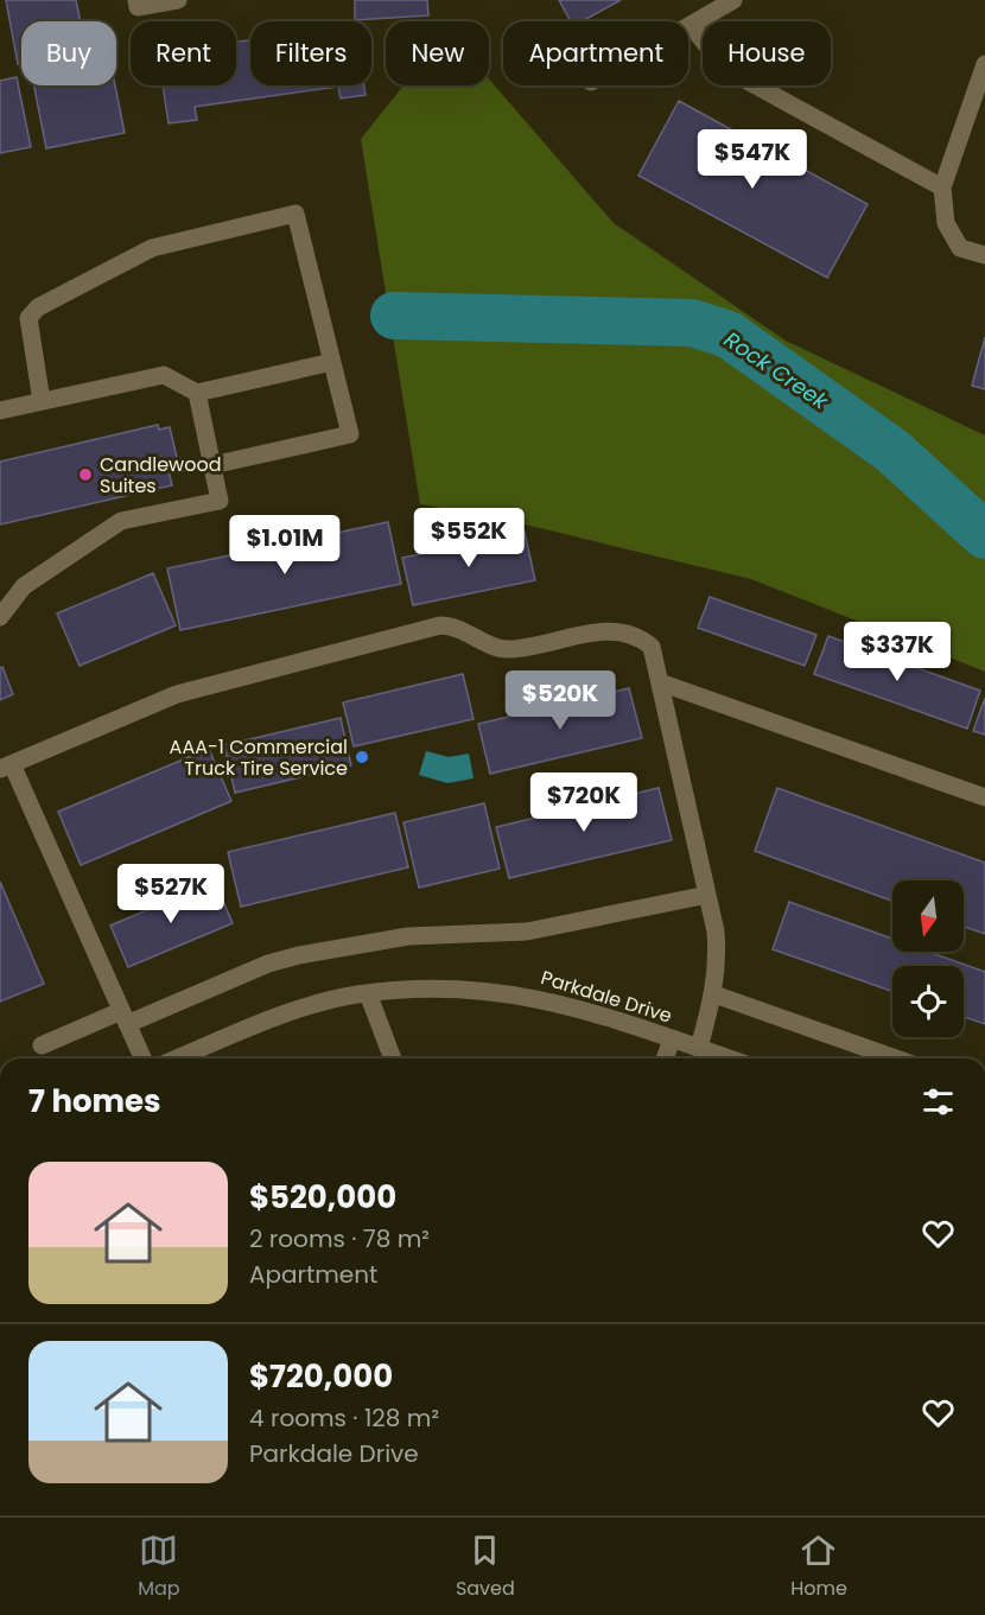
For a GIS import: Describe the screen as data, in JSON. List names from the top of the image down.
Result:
{
  "streets": {
    "street": ["Parkdale Drive"]
  },
  "water": ["Rock Creek"],
  "places": ["Candlewood Suites", "AAA-1 Commercial Truck Tire Service"],
  "north": "bottom",
  "page": {
    "chip": [
      "Buy",
      "Rent",
      "Filters",
      "New",
      "Apartment",
      "House"
    ],
    "price": [
      "$547K",
      "$552K",
      "$1.01M",
      "$337K",
      "$520K",
      "$720K",
      "$527K"
    ],
    "heading": "7 homes",
    "list": [
      {
        "name": "$520,000",
        "note": "2 rooms · 78 m² · Apartment"
      },
      {
        "name": "$720,000",
        "note": "4 rooms · 128 m² · Parkdale Drive"
      }
    ],
    "tabs": ["Map", "Saved", "Home"]
  }
}
